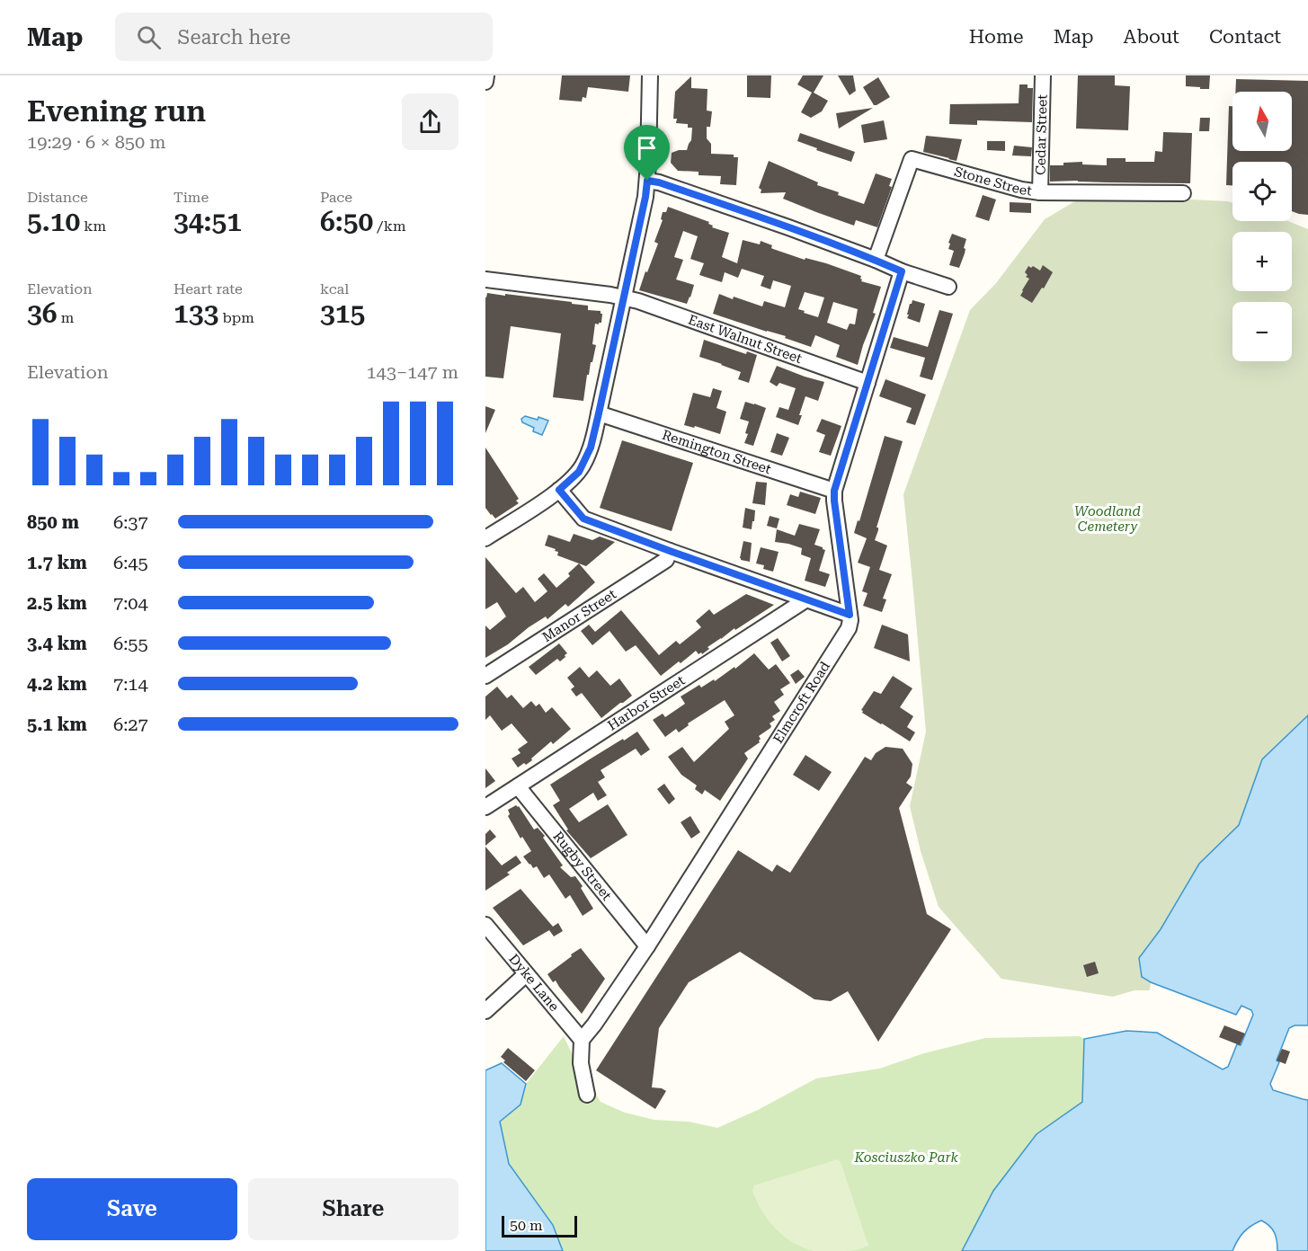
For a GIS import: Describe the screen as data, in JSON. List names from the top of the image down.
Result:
{
  "streets": {
    "street": [
      "Cedar Street",
      "Stone Street",
      "East Walnut Street",
      "Remington Street",
      "Manor Street",
      "Elmcroft Road",
      "Harbor Street",
      "Rugby Street",
      "Dyke Lane"
    ]
  },
  "crossings": [
    ["Cedar Street", "Stone Street"],
    ["East Walnut Street", "Elmcroft Road"],
    ["Remington Street", "Elmcroft Road"],
    ["Elmcroft Road", "Rugby Street"],
    ["Elmcroft Road", "Dyke Lane"],
    ["Harbor Street", "Rugby Street"]
  ],
  "parks": ["Woodland Cemetery", "Kosciuszko Park"],
  "scale_bar": "50 m",
  "north": "top",
  "page": {
    "header": "Map",
    "search": "Search here",
    "nav": [
      "Home",
      "Map",
      "About",
      "Contact"
    ],
    "heading": ["Evening run", "19:29 · 6 × 850 m"],
    "map_buttons": ["+", "−"],
    "stats": [
      ["Distance", "5.10 km"],
      ["Time", "34:51"],
      ["Pace", "6:50 /km"],
      ["Elevation", "36 m"],
      ["Heart rate", "133 bpm"],
      ["kcal", "315"]
    ],
    "chart": ["Elevation", "143–147 m"],
    "list": [
      {
        "name": "850 m",
        "note": "6:37"
      },
      {
        "name": "1.7 km",
        "note": "6:45"
      },
      {
        "name": "2.5 km",
        "note": "7:04"
      },
      {
        "name": "3.4 km",
        "note": "6:55"
      },
      {
        "name": "4.2 km",
        "note": "7:14"
      },
      {
        "name": "5.1 km",
        "note": "6:27"
      }
    ],
    "buttons": ["Save", "Share"],
    "scale": "50 m"
  }
}
